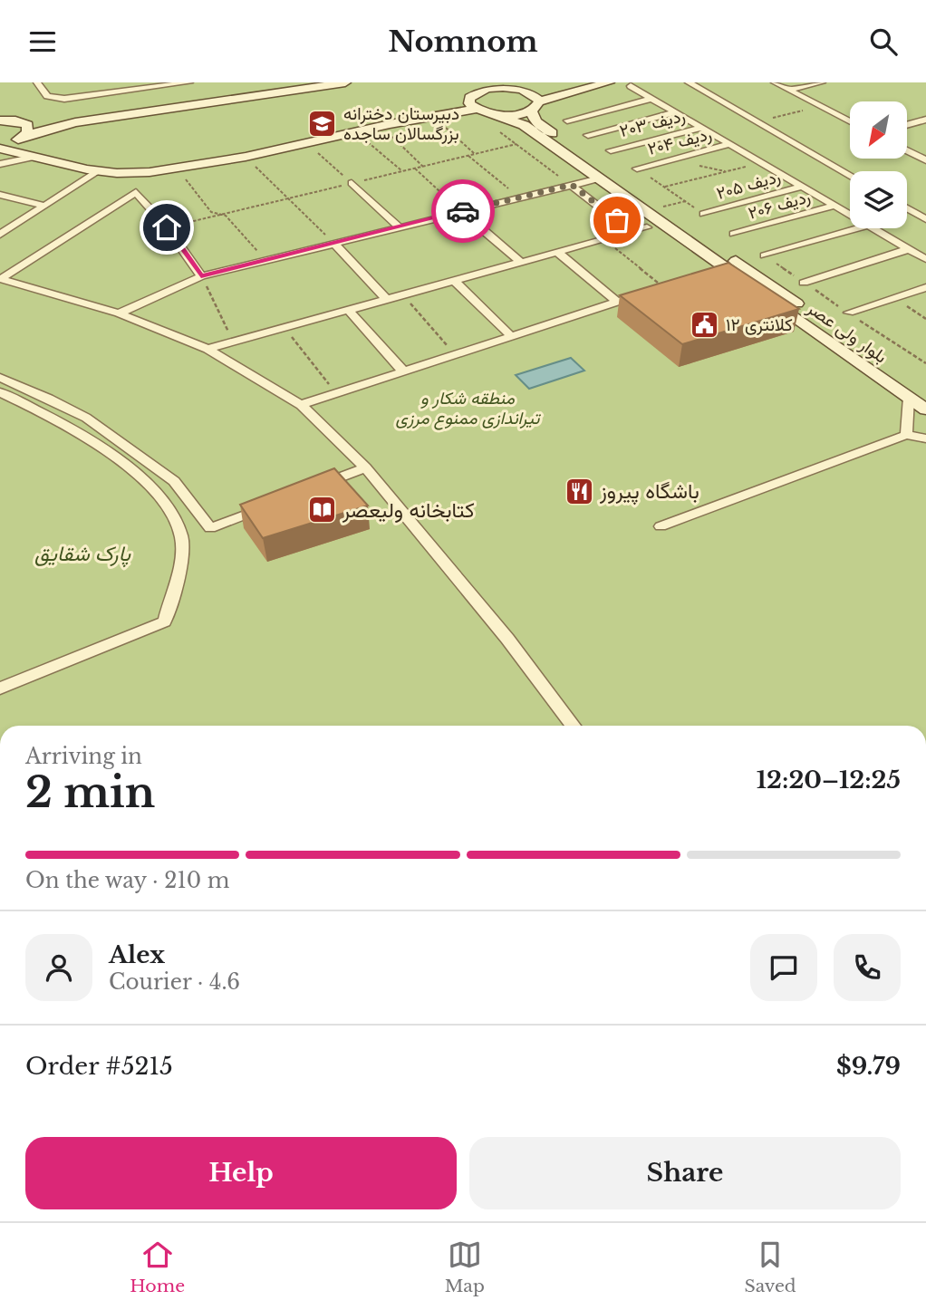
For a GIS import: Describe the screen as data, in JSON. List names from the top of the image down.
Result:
{
  "streets": {
    "street": [
      "ردیف ۲۰۳",
      "ردیف ۲۰۴",
      "ردیف ۲۰۵",
      "ردیف ۲۰۶",
      "بلوار ولی عصر"
    ]
  },
  "parks": ["منطقه شکار و تیراندازی ممنوع مرزی", "پارک شقایق"],
  "places": {
    "school or university": ["دبیرستان دخترانه بزرگسالان ساجده"],
    "public building": ["کلانتری ۱۲"],
    "restaurant": ["باشگاه پیروز"],
    "library": ["کتابخانه ولیعصر"]
  },
  "north": "bottom left",
  "page": {
    "header": "Nomnom",
    "heading": ["2 min", "Arriving in", "12:20–12:25"],
    "panel": [
      "Alex",
      "Courier · 4.6",
      "Order #5215",
      "$9.79"
    ],
    "bar": "On the way · 210 m",
    "buttons": ["Help", "Share"],
    "tabs": ["Home", "Map", "Saved"]
  }
}
